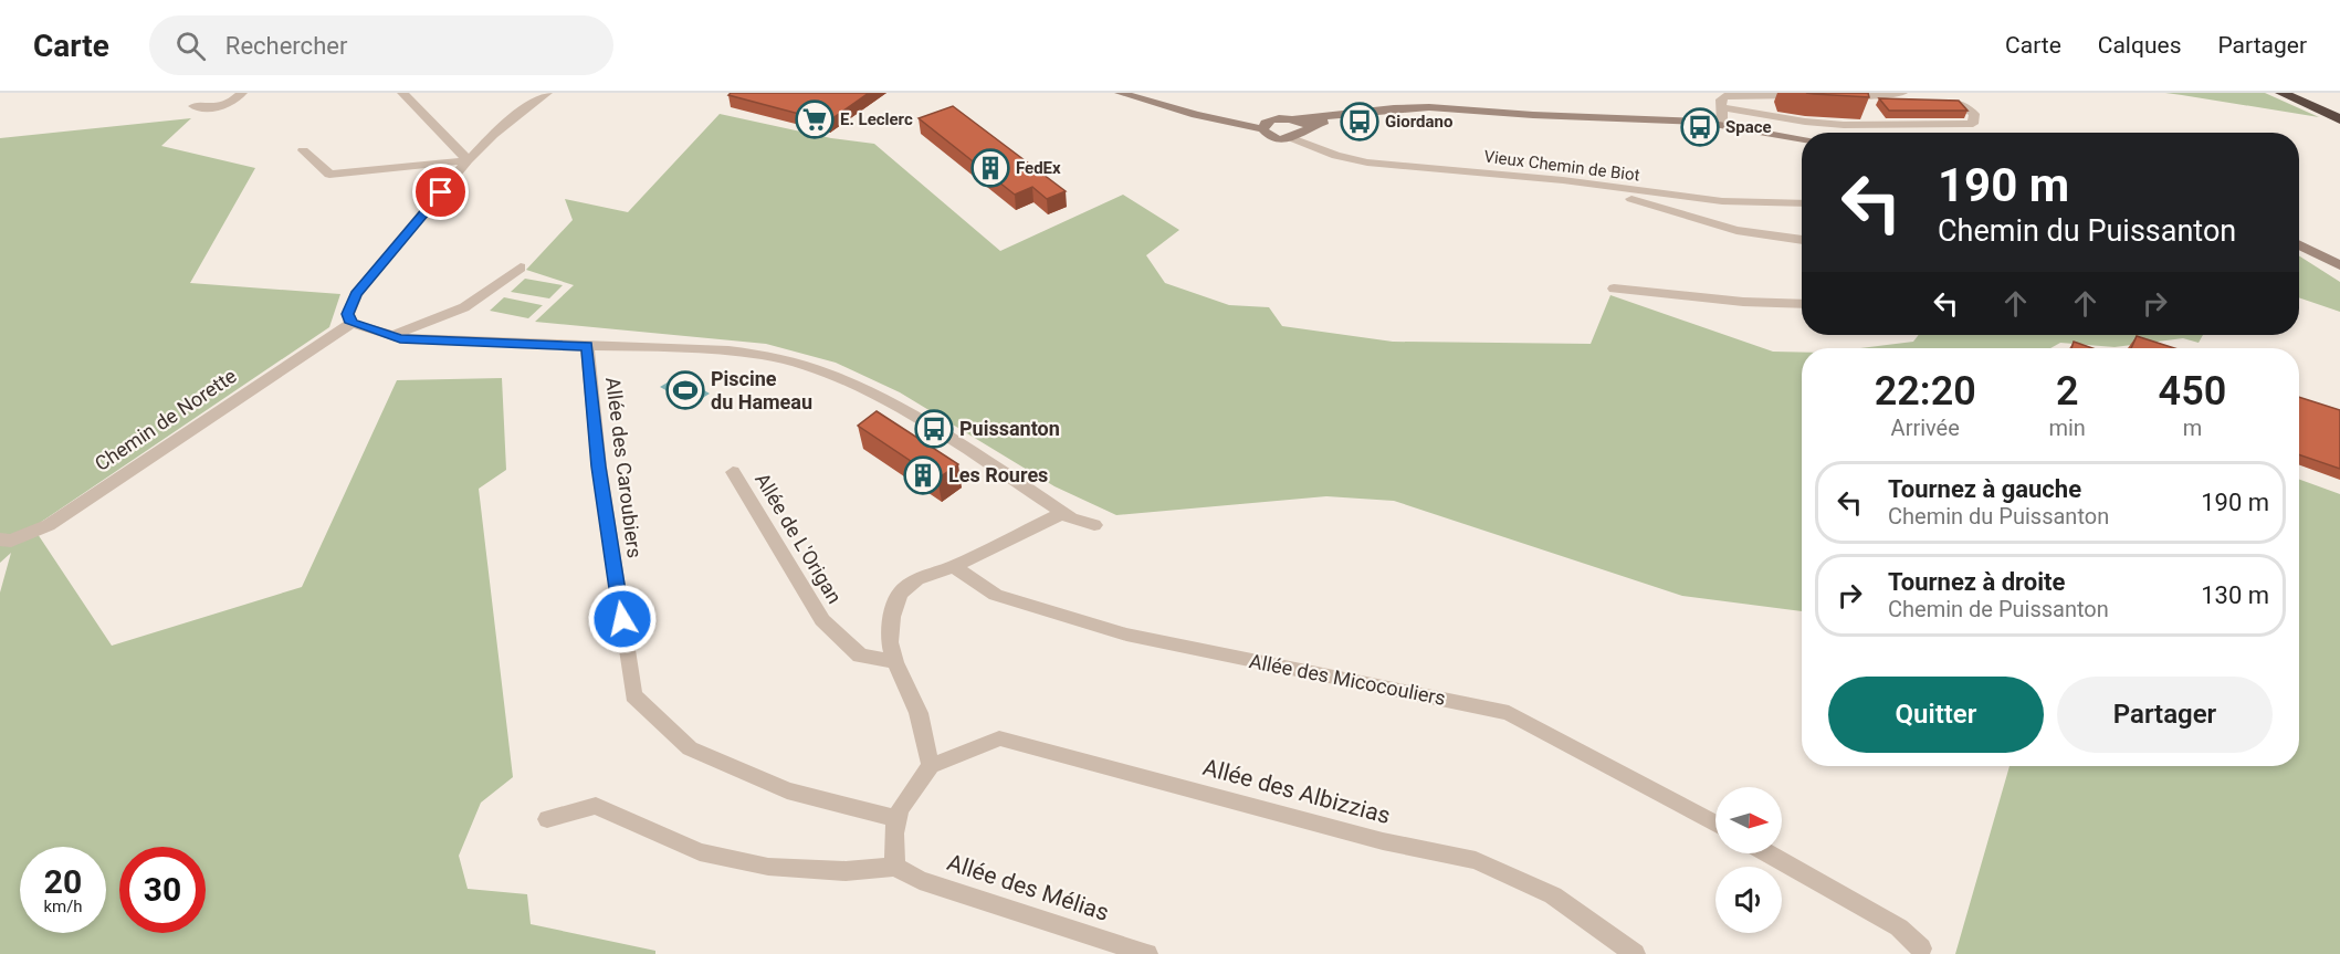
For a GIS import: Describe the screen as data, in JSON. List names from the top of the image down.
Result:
{
  "streets": {
    "street": [
      "Vieux Chemin de Biot",
      "Chemin de Norette",
      "Allée des Caroubiers",
      "Allée de L'Origan",
      "Allée des Micocouliers",
      "Allée des Albizzias",
      "Allée des Mélias"
    ]
  },
  "places": {
    "supermarket": ["E. Leclerc"],
    "bus stop": ["Giordano", "Space", "Puissanton"],
    "building": ["FedEx", "Les Roures"],
    "sports": ["Piscine du Hameau"]
  },
  "north": "right",
  "page": {
    "header": "Carte",
    "search": "Rechercher",
    "nav": ["Carte", "Calques", "Partager"],
    "turn": ["190 m", "Chemin du Puissanton"],
    "eta": [
      "22:20",
      "Arrivée",
      "2",
      "min",
      "450",
      "m"
    ],
    "list": [
      {
        "name": "Tournez à gauche",
        "note": "Chemin du Puissanton",
        "value": "190 m"
      },
      {
        "name": "Tournez à droite",
        "note": "Chemin de Puissanton",
        "value": "130 m"
      }
    ],
    "buttons": ["Quitter", "Partager"],
    "speed": "20 km/h",
    "limit": "30"
  }
}
